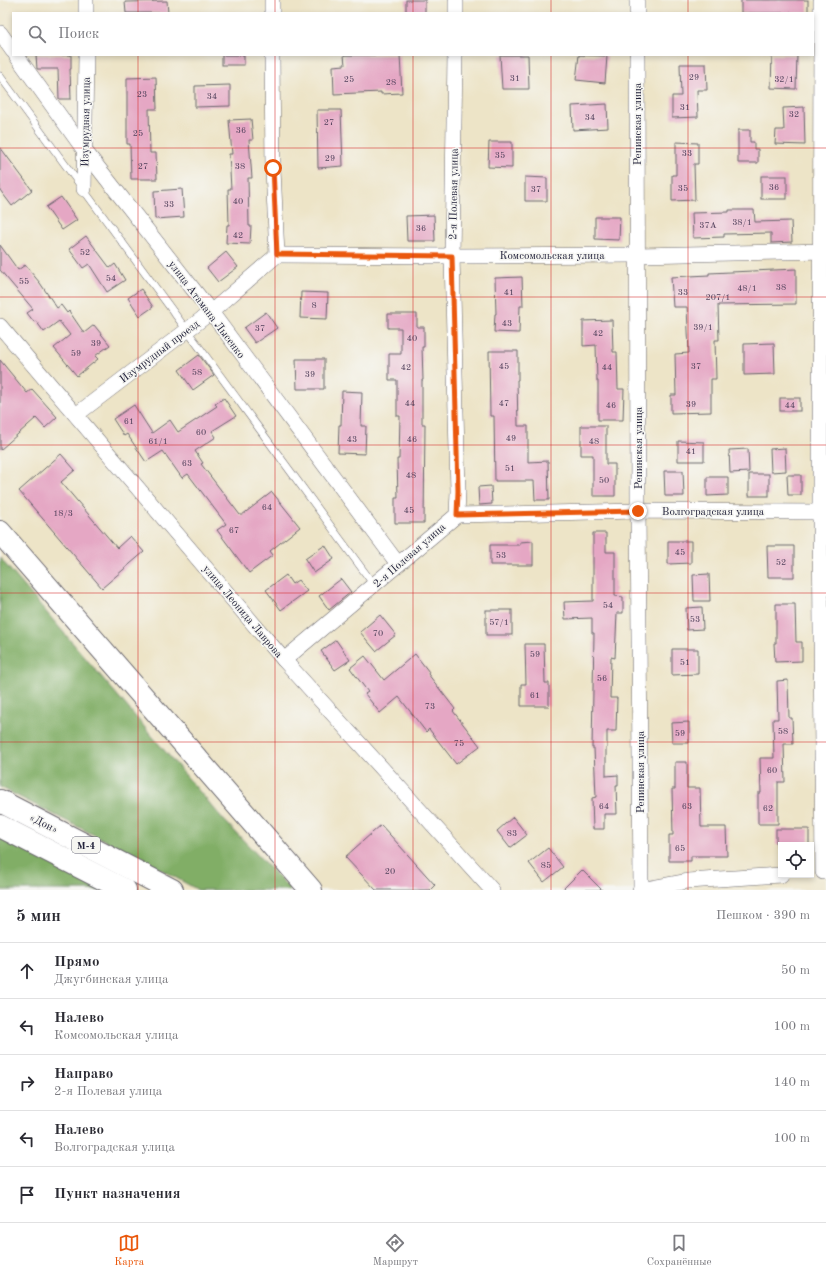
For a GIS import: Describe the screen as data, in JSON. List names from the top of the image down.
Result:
{
  "streets": {
    "main road": ["«Дон»", "М-4"],
    "street": [
      "Изумрудная улица",
      "Репинская улица",
      "2-я Полевая улица",
      "Комсомольская улица",
      "улица Атамана Лысенко",
      "Изумрудный проезд",
      "Волгоградская улица",
      "улица Леонида Лаврова"
    ]
  },
  "crossings": [
    ["Изумрудная улица", "улица Атамана Лысенко"],
    ["Репинская улица", "Комсомольская улица"],
    ["Репинская улица", "Волгоградская улица"],
    ["2-я Полевая улица", "Комсомольская улица"],
    ["2-я Полевая улица", "улица Атамана Лысенко"],
    ["2-я Полевая улица", "Волгоградская улица"],
    ["2-я Полевая улица", "улица Леонида Лаврова"],
    ["Комсомольская улица", "Изумрудный проезд"],
    ["улица Атамана Лысенко", "Изумрудный проезд"],
    ["Изумрудный проезд", "улица Леонида Лаврова"]
  ],
  "house_numbers": [
    "29",
    "31",
    "25",
    "32/1",
    "28",
    "23",
    "34",
    "31",
    "32",
    "34",
    "27",
    "36",
    "25",
    "33",
    "35",
    "29",
    "27",
    "38",
    "36",
    "35",
    "37",
    "40",
    "33",
    "38/1",
    "37А",
    "36",
    "42",
    "52",
    "54",
    "55",
    "38",
    "48/1",
    "41",
    "33",
    "207/1",
    "8",
    "43",
    "39/1",
    "37",
    "42",
    "40",
    "39",
    "59",
    "45",
    "37",
    "42",
    "44",
    "58",
    "39",
    "44",
    "47",
    "39",
    "46",
    "44",
    "61",
    "60",
    "49",
    "43",
    "46",
    "61/1",
    "48",
    "41",
    "63",
    "51",
    "48",
    "50",
    "64",
    "45",
    "18/3",
    "67",
    "45",
    "53",
    "52",
    "54",
    "53",
    "57/1",
    "70",
    "59",
    "51",
    "56",
    "61",
    "73",
    "58",
    "59",
    "75",
    "60",
    "64",
    "63",
    "62",
    "83",
    "65",
    "85",
    "20"
  ],
  "page": {
    "search": "Поиск",
    "heading": ["5 мин", "Пешком · 390 m"],
    "list": [
      ["Прямо", "Джугбинская улица", "50 m"],
      ["Налево", "Комсомольская улица", "100 m"],
      ["Направо", "2-я Полевая улица", "140 m"],
      ["Налево", "Волгоградская улица", "100 m"],
      "Пункт назначения"
    ],
    "nav": ["Карта", "Маршрут", "Сохранённые"]
  }
}
